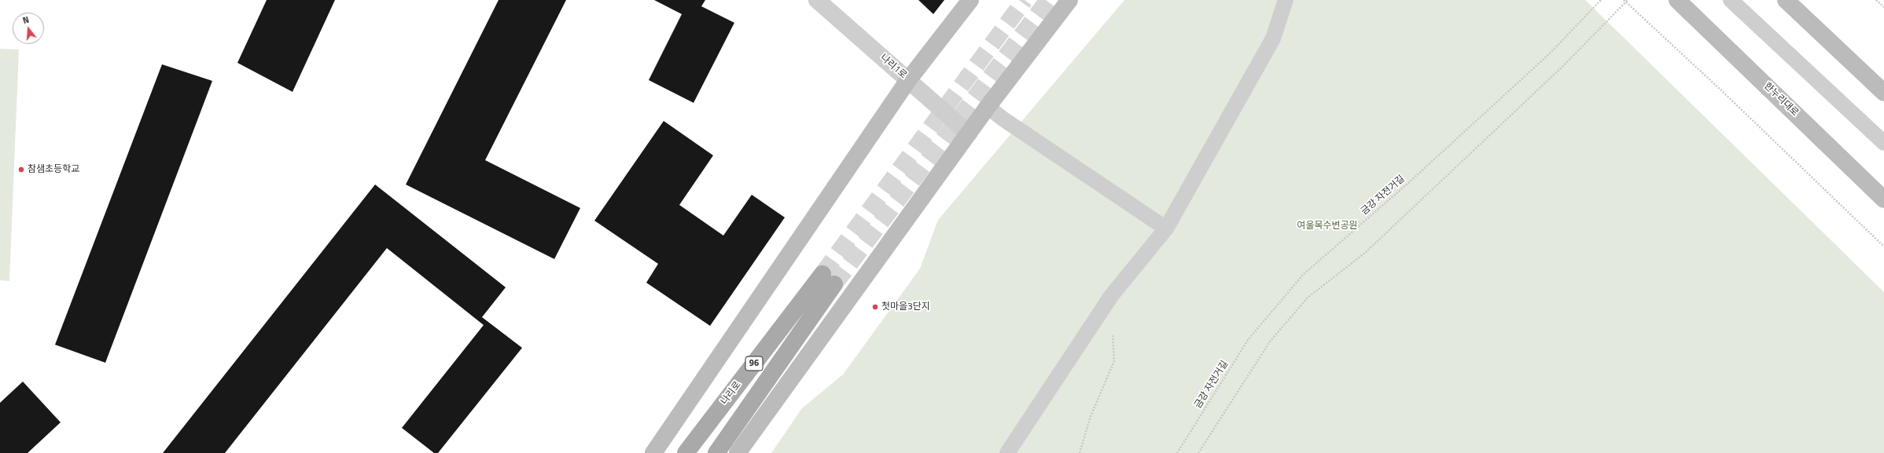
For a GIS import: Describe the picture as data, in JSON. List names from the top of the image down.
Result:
{
  "streets": {
    "main road": ["96", "나리로"],
    "street": ["나리1로", "한누리대로"],
    "path": ["금강 자전거길"]
  },
  "parks": ["여울목수변공원"],
  "places": ["참샘초등학교", "첫마을3단지"],
  "north": "top"
}
